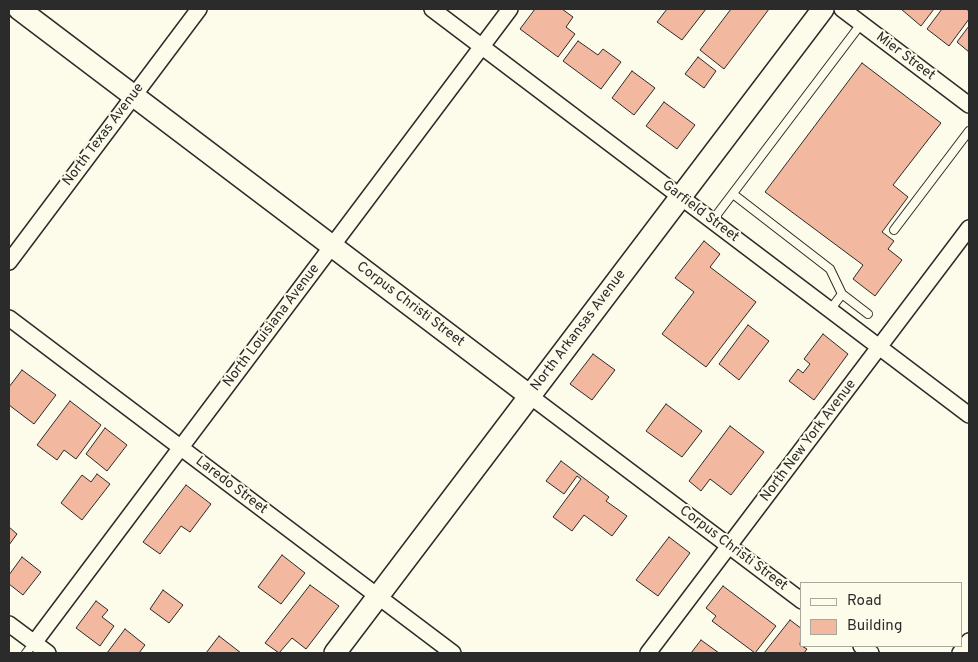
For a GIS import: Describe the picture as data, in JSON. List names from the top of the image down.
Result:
{
  "streets": {
    "main road": ["Corpus Christi Street", "North Arkansas Avenue"],
    "street": [
      "Mier Street",
      "North Texas Avenue",
      "Garfield Street",
      "North Louisiana Avenue",
      "North New York Avenue",
      "Laredo Street"
    ]
  },
  "crossings": [
    ["North Texas Avenue", "Corpus Christi Street"],
    ["Garfield Street", "North Louisiana Avenue"],
    ["Garfield Street", "North Arkansas Avenue"],
    ["Garfield Street", "North New York Avenue"],
    ["Corpus Christi Street", "North Louisiana Avenue"],
    ["Corpus Christi Street", "North Arkansas Avenue"],
    ["Corpus Christi Street", "North New York Avenue"],
    ["North Louisiana Avenue", "Laredo Street"],
    ["North Arkansas Avenue", "Laredo Street"]
  ],
  "legend": ["Road", "Building"]
}
